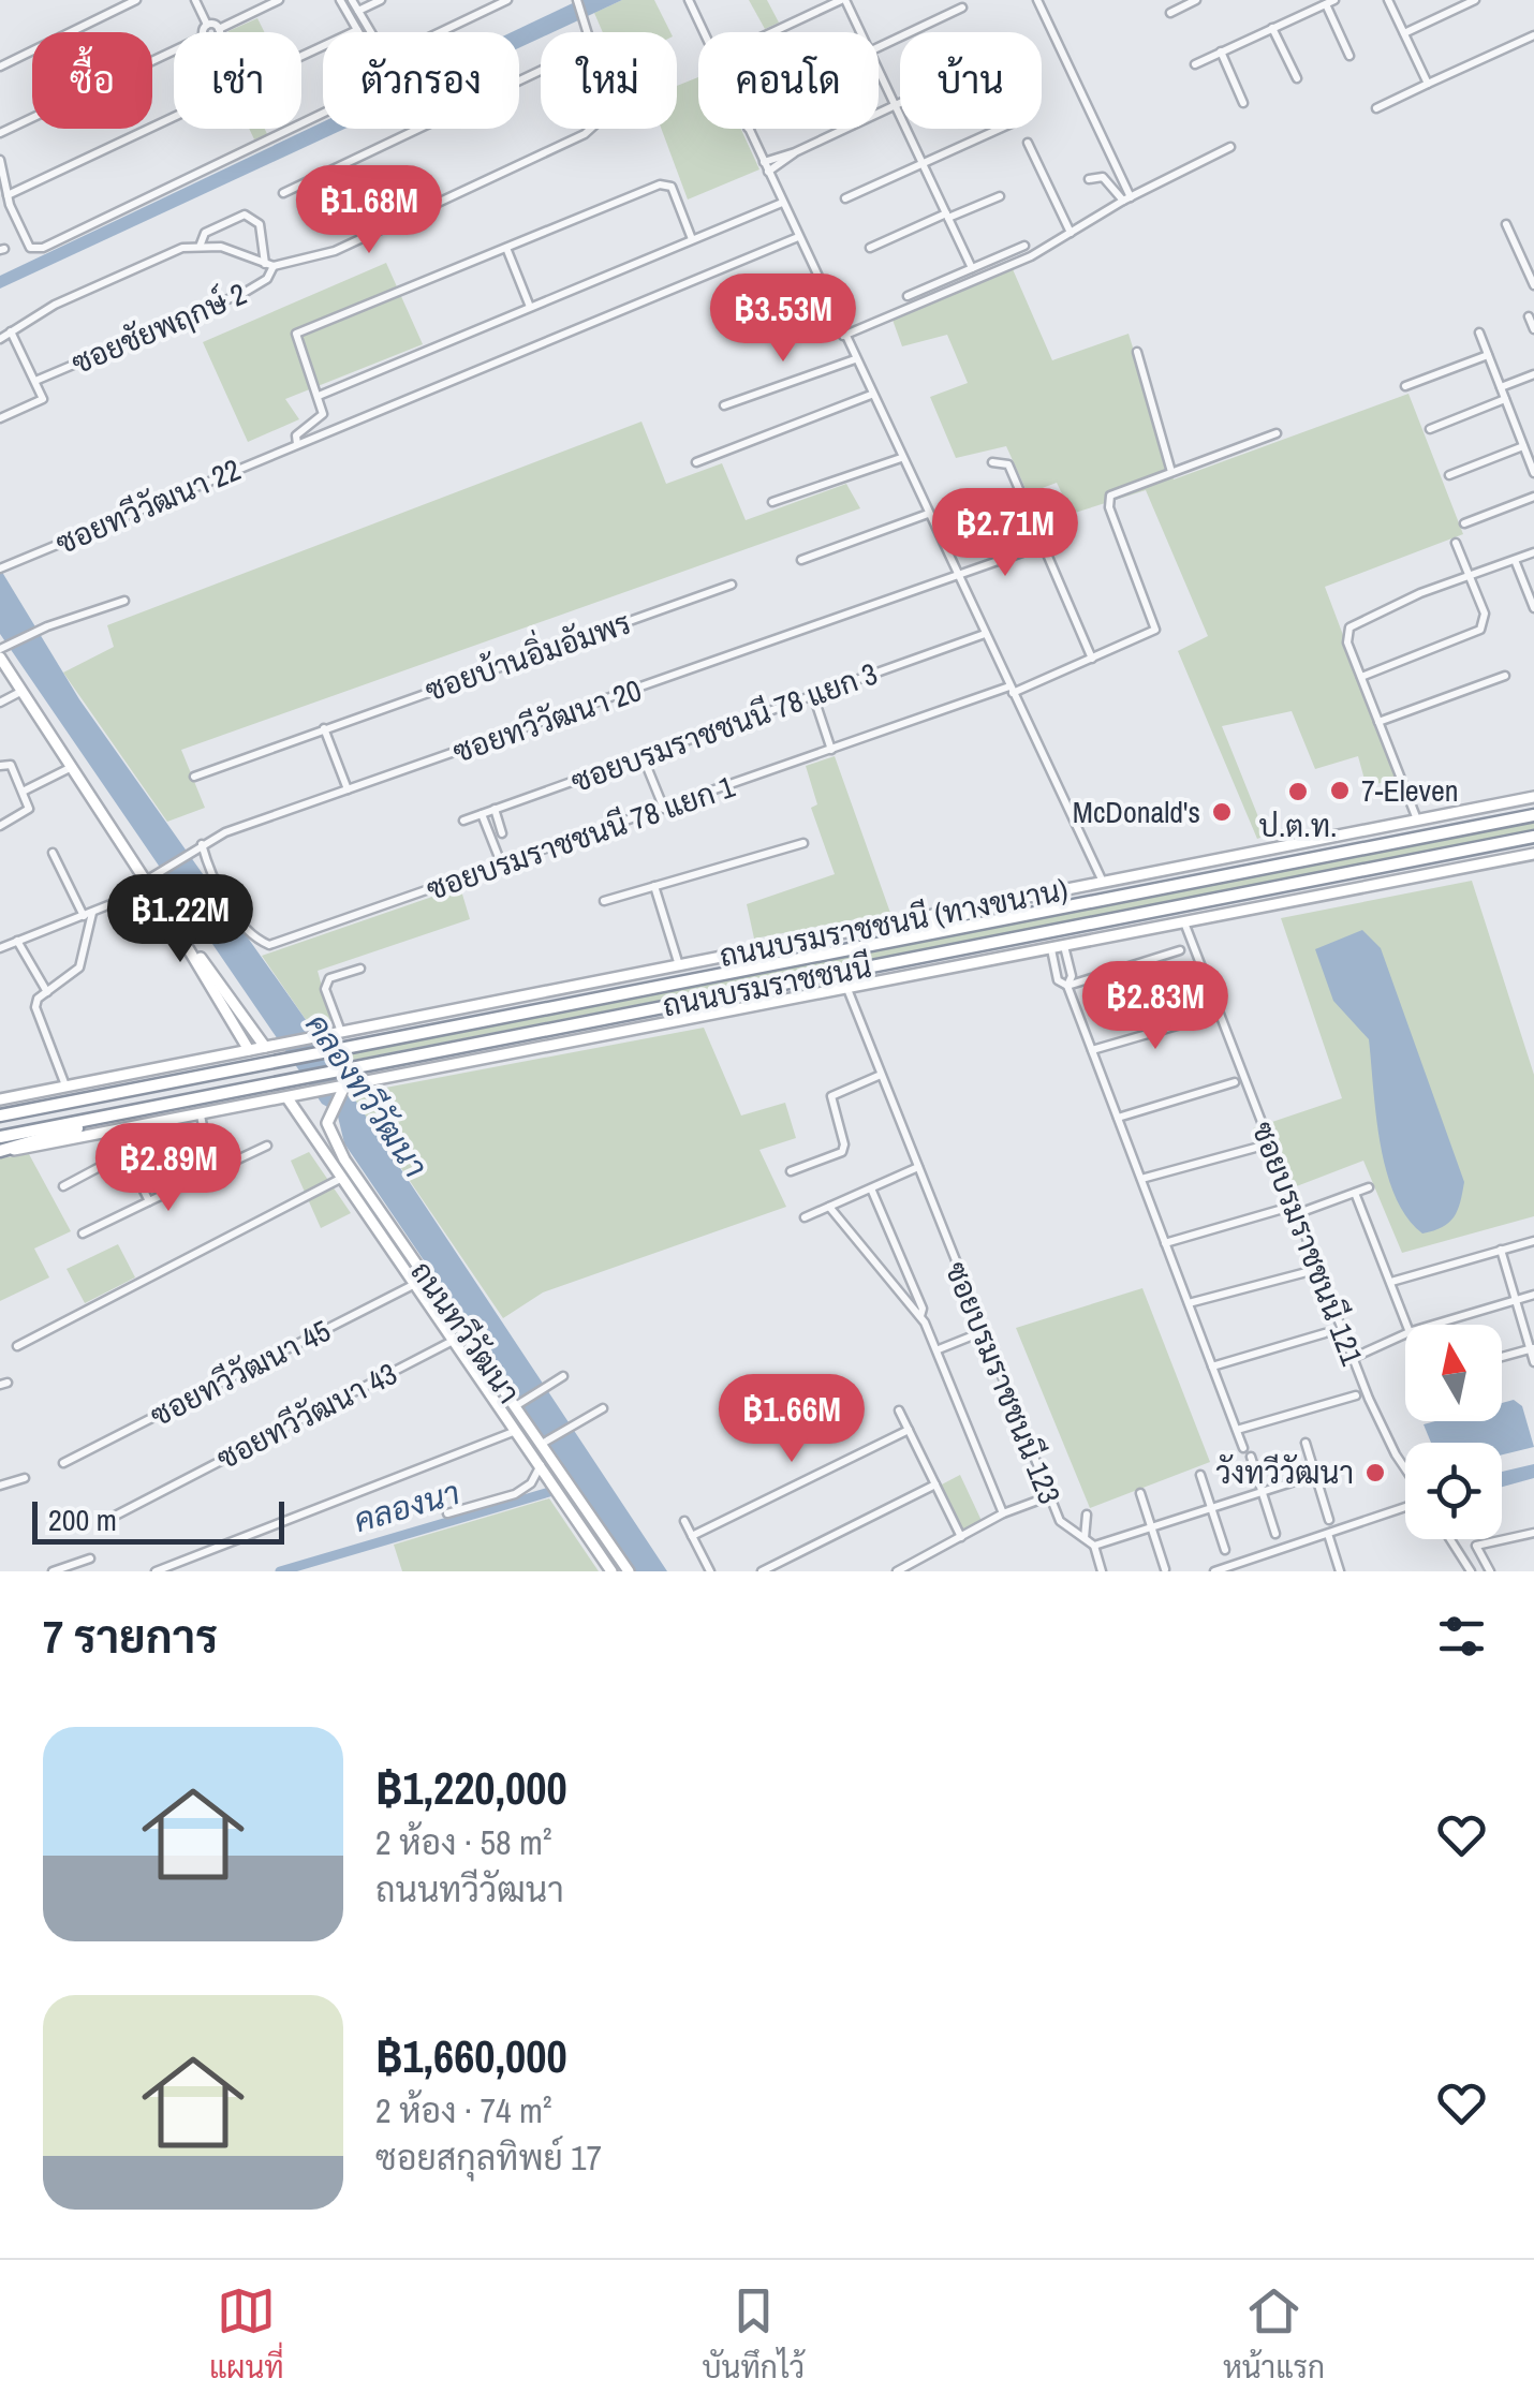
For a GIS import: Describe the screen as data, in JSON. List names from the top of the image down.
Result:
{
  "streets": {
    "highway": ["ถนนบรมราชชนนี"],
    "main road": ["ถนนบรมราชชนนี (ทางขนาน)", "ถนนทวีวัฒนา"],
    "street": [
      "ซอยชัยพฤกษ์ 2",
      "ซอยทวีวัฒนา 22",
      "ซอยบ้านอิ่มอัมพร",
      "ซอยทวีวัฒนา 20",
      "ซอยบรมราชชนนี 78 แยก 3",
      "ซอยบรมราชชนนี 78 แยก 1",
      "ซอยบรมราชชนนี 121",
      "ซอยทวีวัฒนา 45",
      "ซอยบรมราชชนนี 123",
      "ซอยทวีวัฒนา 43"
    ]
  },
  "crossings": [
    ["ซอยทวีวัฒนา 20", "ซอยบรมราชชนนี 78 แยก 1"],
    ["ถนนบรมราชชนนี (ทางขนาน)", "ซอยบรมราชชนนี 121"],
    ["ถนนบรมราชชนนี (ทางขนาน)", "ถนนทวีวัฒนา"],
    ["ถนนบรมราชชนนี (ทางขนาน)", "ซอยบรมราชชนนี 123"],
    ["ถนนทวีวัฒนา", "ซอยทวีวัฒนา 45"],
    ["ถนนทวีวัฒนา", "ซอยทวีวัฒนา 43"]
  ],
  "water": ["คลองทวีวัฒนา", "คลองนา"],
  "places": [
    "7-Eleven",
    "ป.ต.ท.",
    "McDonald's",
    "วังทวีวัฒนา"
  ],
  "scale_bar": "200 m",
  "north": "top",
  "page": {
    "chip": [
      "ซื้อ",
      "เช่า",
      "ตัวกรอง",
      "ใหม่",
      "คอนโด",
      "บ้าน"
    ],
    "price": [
      "฿1.68M",
      "฿3.53M",
      "฿2.71M",
      "฿1.22M",
      "฿2.83M",
      "฿2.89M",
      "฿1.66M"
    ],
    "scale": "200 m",
    "heading": "7 รายการ",
    "list": [
      {
        "name": "฿1,220,000",
        "note": "2 ห้อง · 58 m² · ถนนทวีวัฒนา"
      },
      {
        "name": "฿1,660,000",
        "note": "2 ห้อง · 74 m² · ซอยสกุลทิพย์ 17"
      }
    ],
    "tabs": ["แผนที่", "บันทึกไว้", "หน้าแรก"]
  }
}
